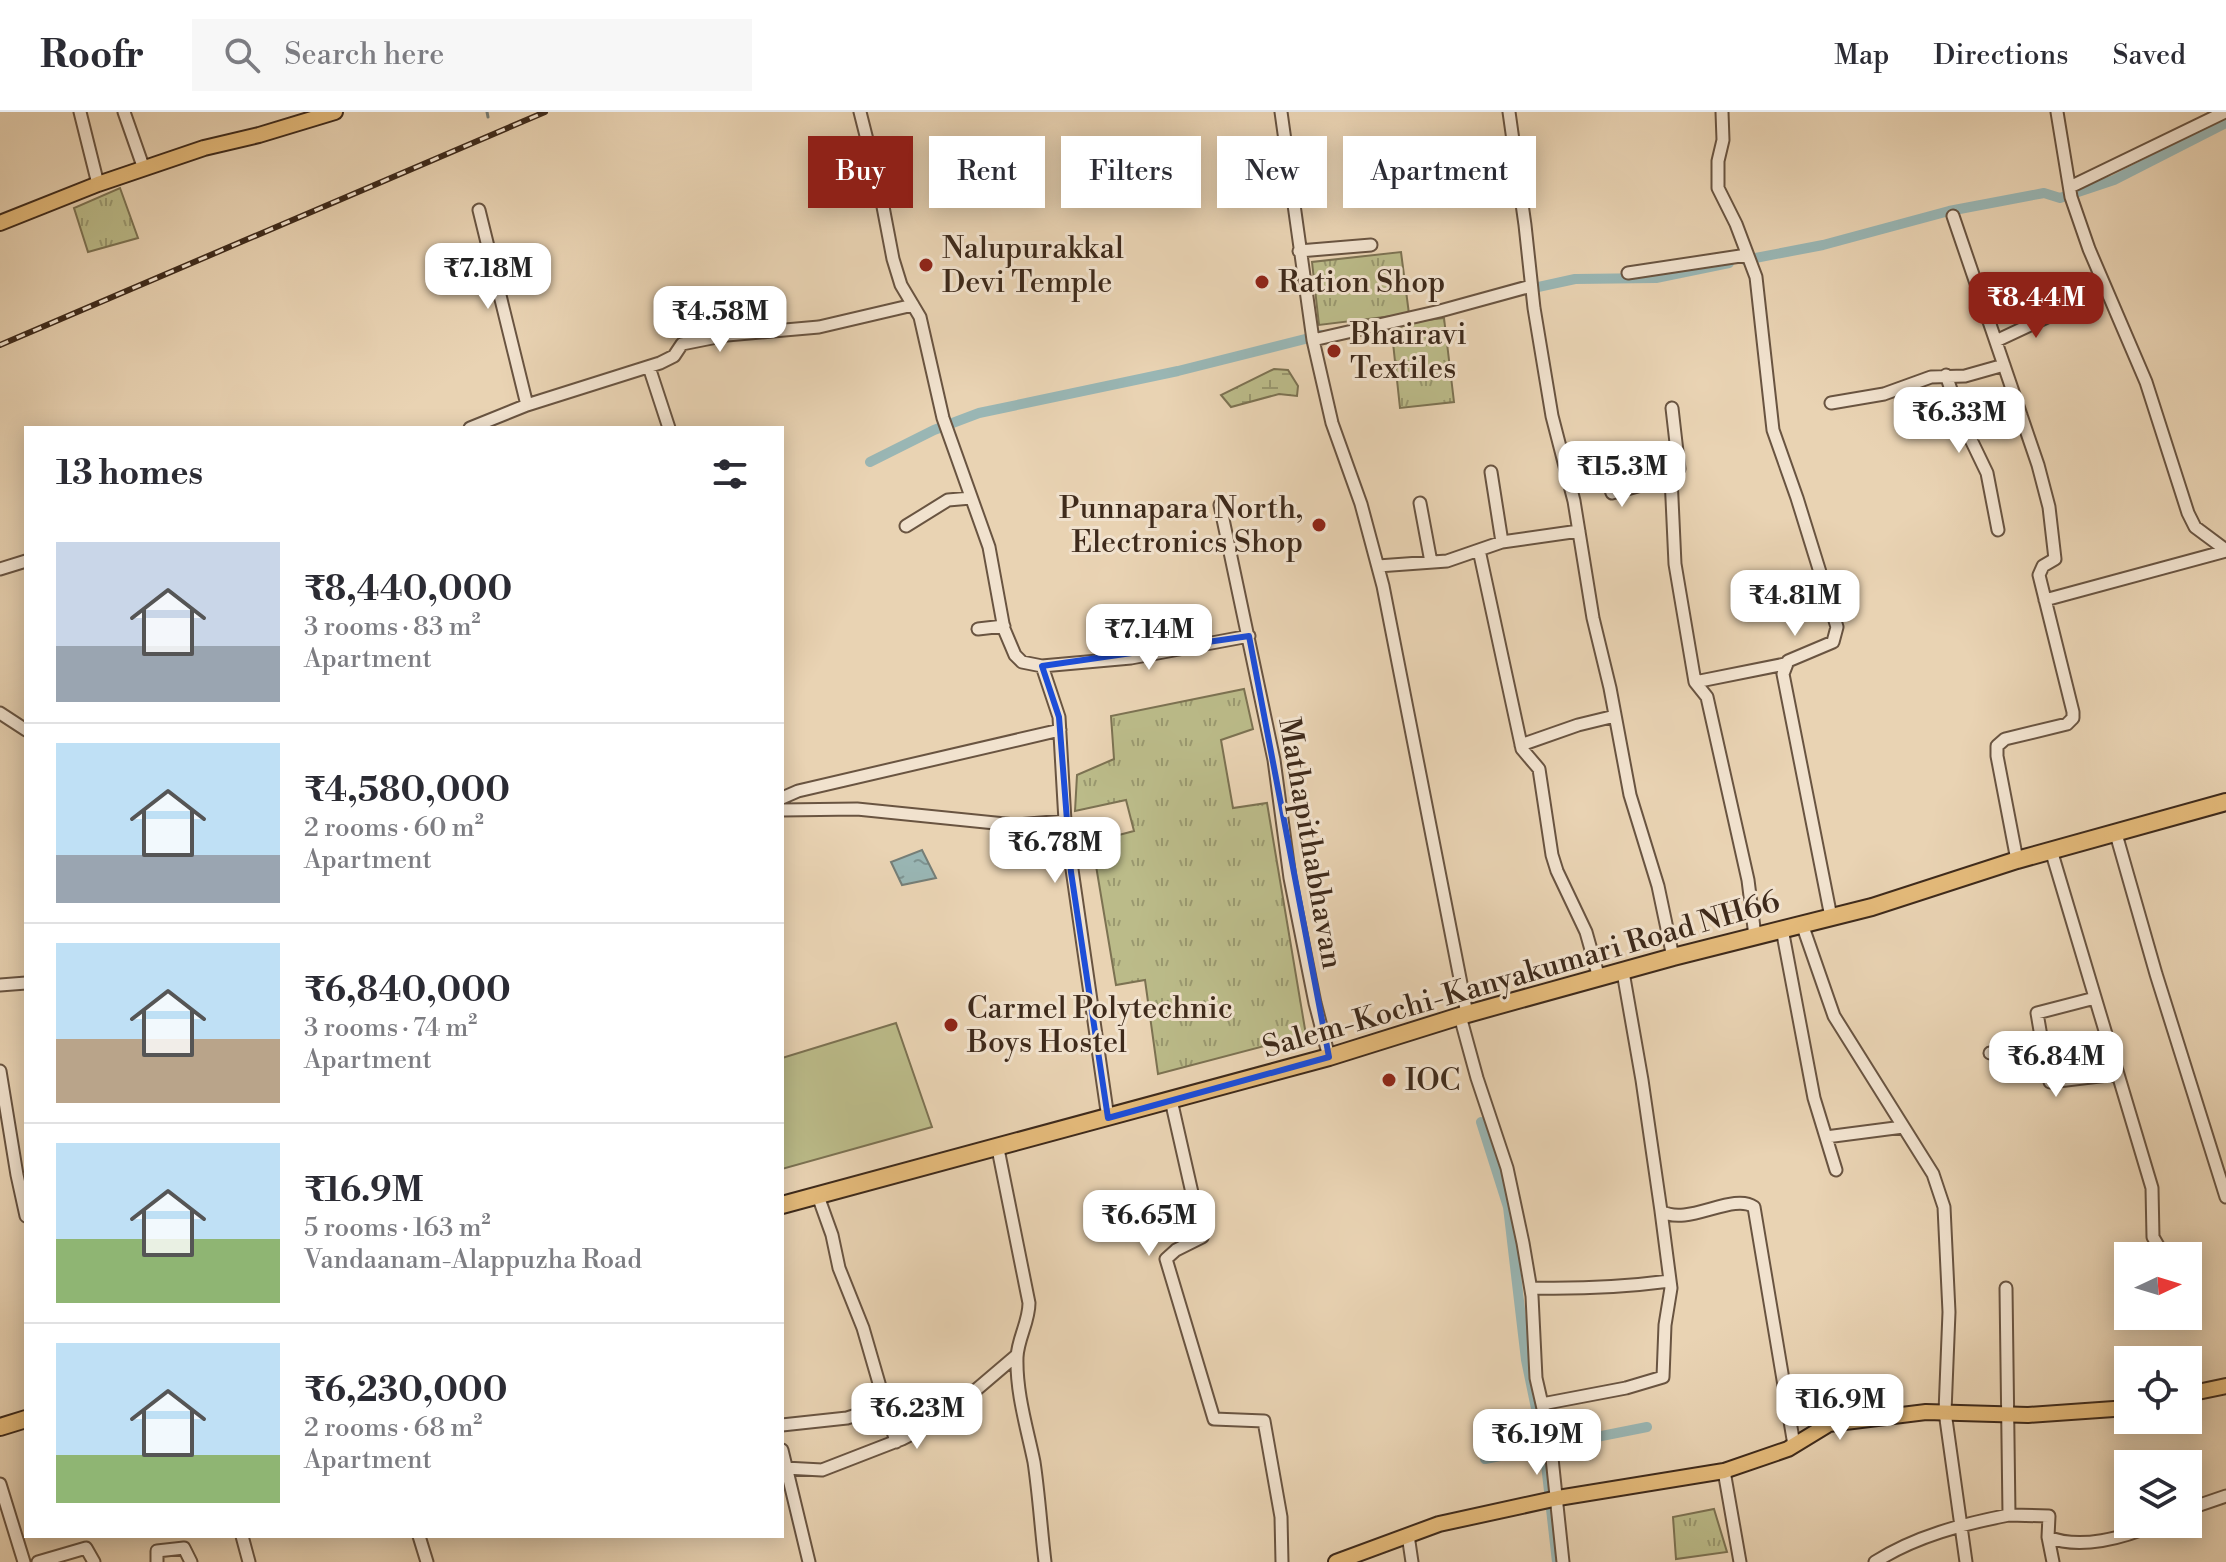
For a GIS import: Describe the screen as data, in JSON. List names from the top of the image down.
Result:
{
  "streets": {
    "highway": ["Salem-Kochi-Kanyakumari Road NH66"],
    "street": ["Mathapithabhavan"]
  },
  "crossings": [
    ["Mathapithabhavan", "Salem-Kochi-Kanyakumari Road NH66"]
  ],
  "places": [
    "Nalupurakkal Devi Temple",
    "Ration Shop",
    "Bhairavi Textiles",
    "Punnapara North, Electronics Shop",
    "Carmel Polytechnic Boys Hostel",
    "IOC"
  ],
  "north": "right",
  "page": {
    "header": "Roofr",
    "search": "Search here",
    "nav": ["Map", "Directions", "Saved"],
    "chip": [
      "Buy",
      "Rent",
      "Filters",
      "New",
      "Apartment"
    ],
    "price": [
      "₹7.18M",
      "₹8.44M",
      "₹4.58M",
      "₹6.33M",
      "₹15.3M",
      "₹4.81M",
      "₹7.14M",
      "₹6.78M",
      "₹6.84M",
      "₹6.65M",
      "₹16.9M",
      "₹6.23M",
      "₹6.19M"
    ],
    "heading": "13 homes",
    "list": [
      {
        "name": "₹8,440,000",
        "note": "3 rooms · 83 m² · Apartment"
      },
      {
        "name": "₹4,580,000",
        "note": "2 rooms · 60 m² · Apartment"
      },
      {
        "name": "₹6,840,000",
        "note": "3 rooms · 74 m² · Apartment"
      },
      {
        "name": "₹16.9M",
        "note": "5 rooms · 163 m² · Vandaanam-Alappuzha Road"
      },
      {
        "name": "₹6,230,000",
        "note": "2 rooms · 68 m² · Apartment"
      }
    ]
  }
}
